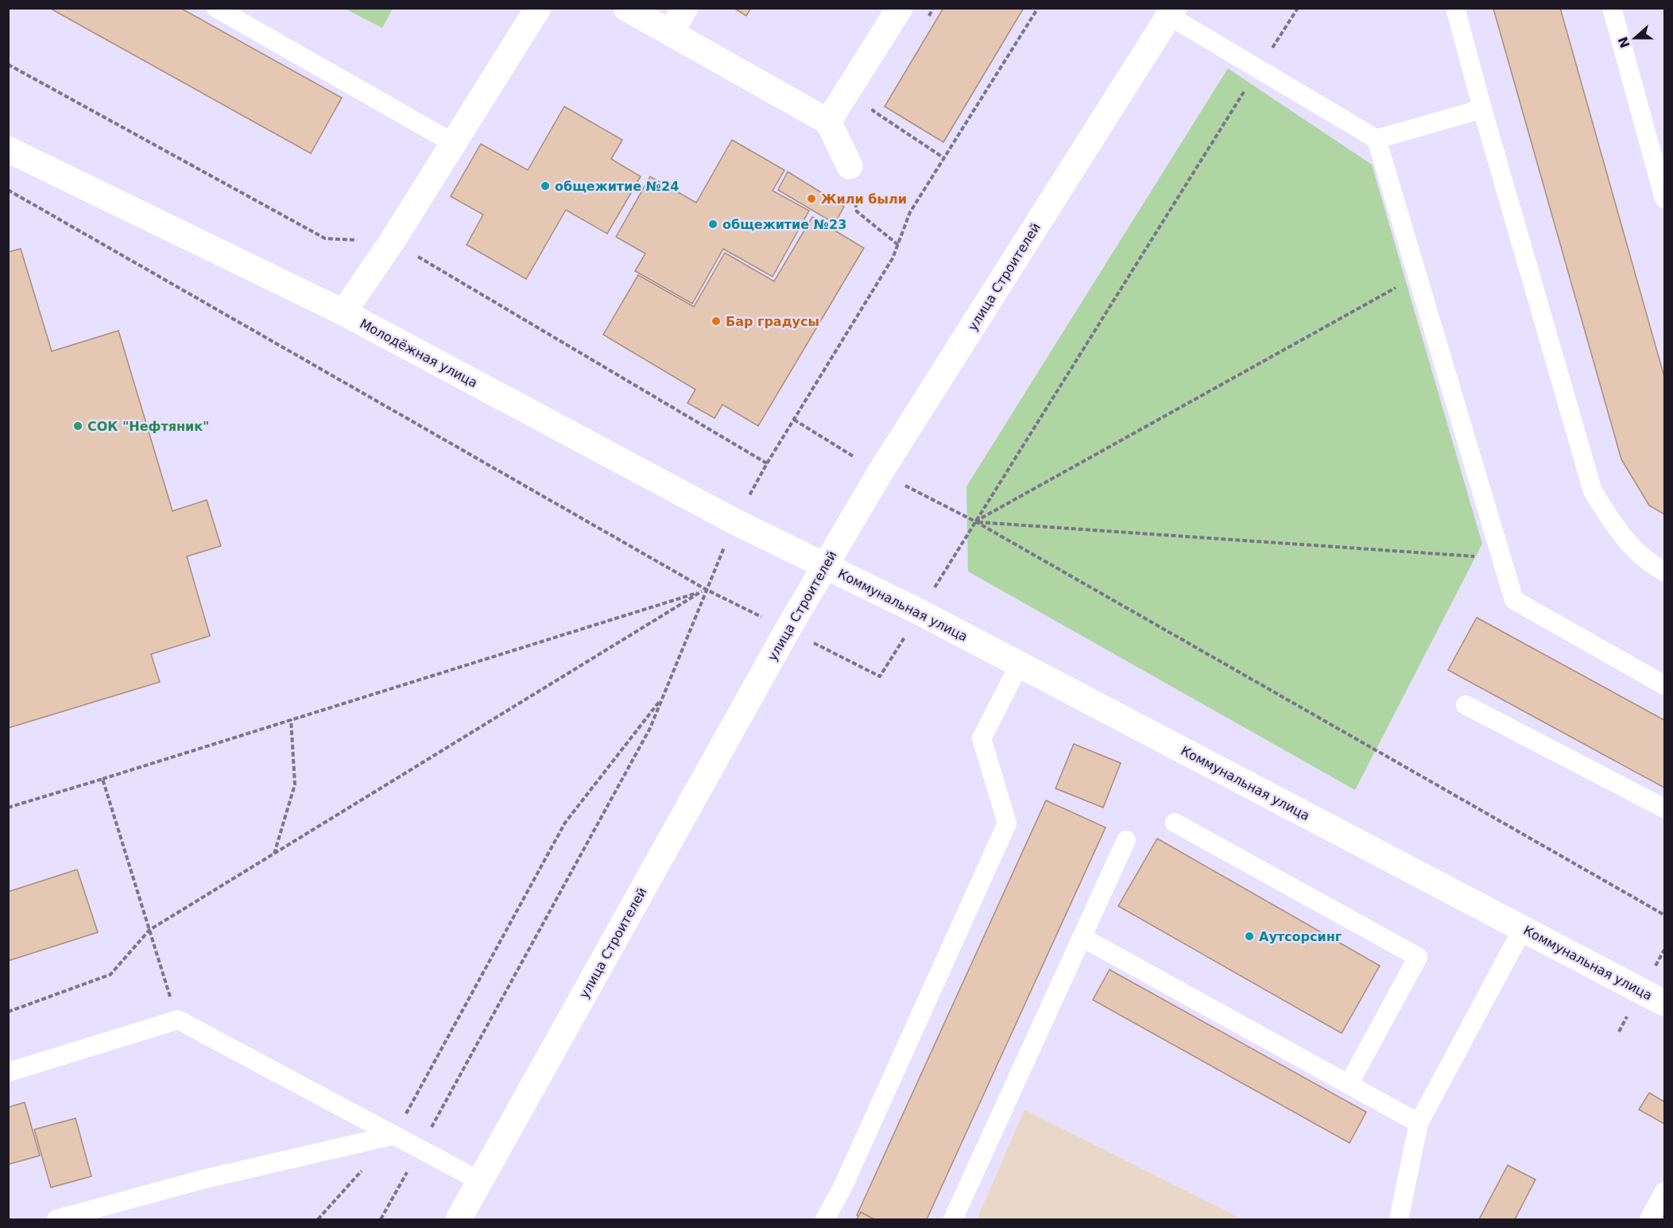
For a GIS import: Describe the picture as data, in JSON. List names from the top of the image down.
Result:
{
  "streets": {
    "main road": ["улица Строителей", "Молодёжная улица", "Коммунальная улица"]
  },
  "crossings": [
    ["улица Строителей", "Молодёжная улица"],
    ["улица Строителей", "Коммунальная улица"],
    ["Молодёжная улица", "Коммунальная улица"]
  ],
  "places": [
    "общежитие №24",
    "Жили были",
    "общежитие №23",
    "Бар градусы",
    "СОК \"Нефтяник\"",
    "Аутсорсинг"
  ],
  "north": "left"
}
